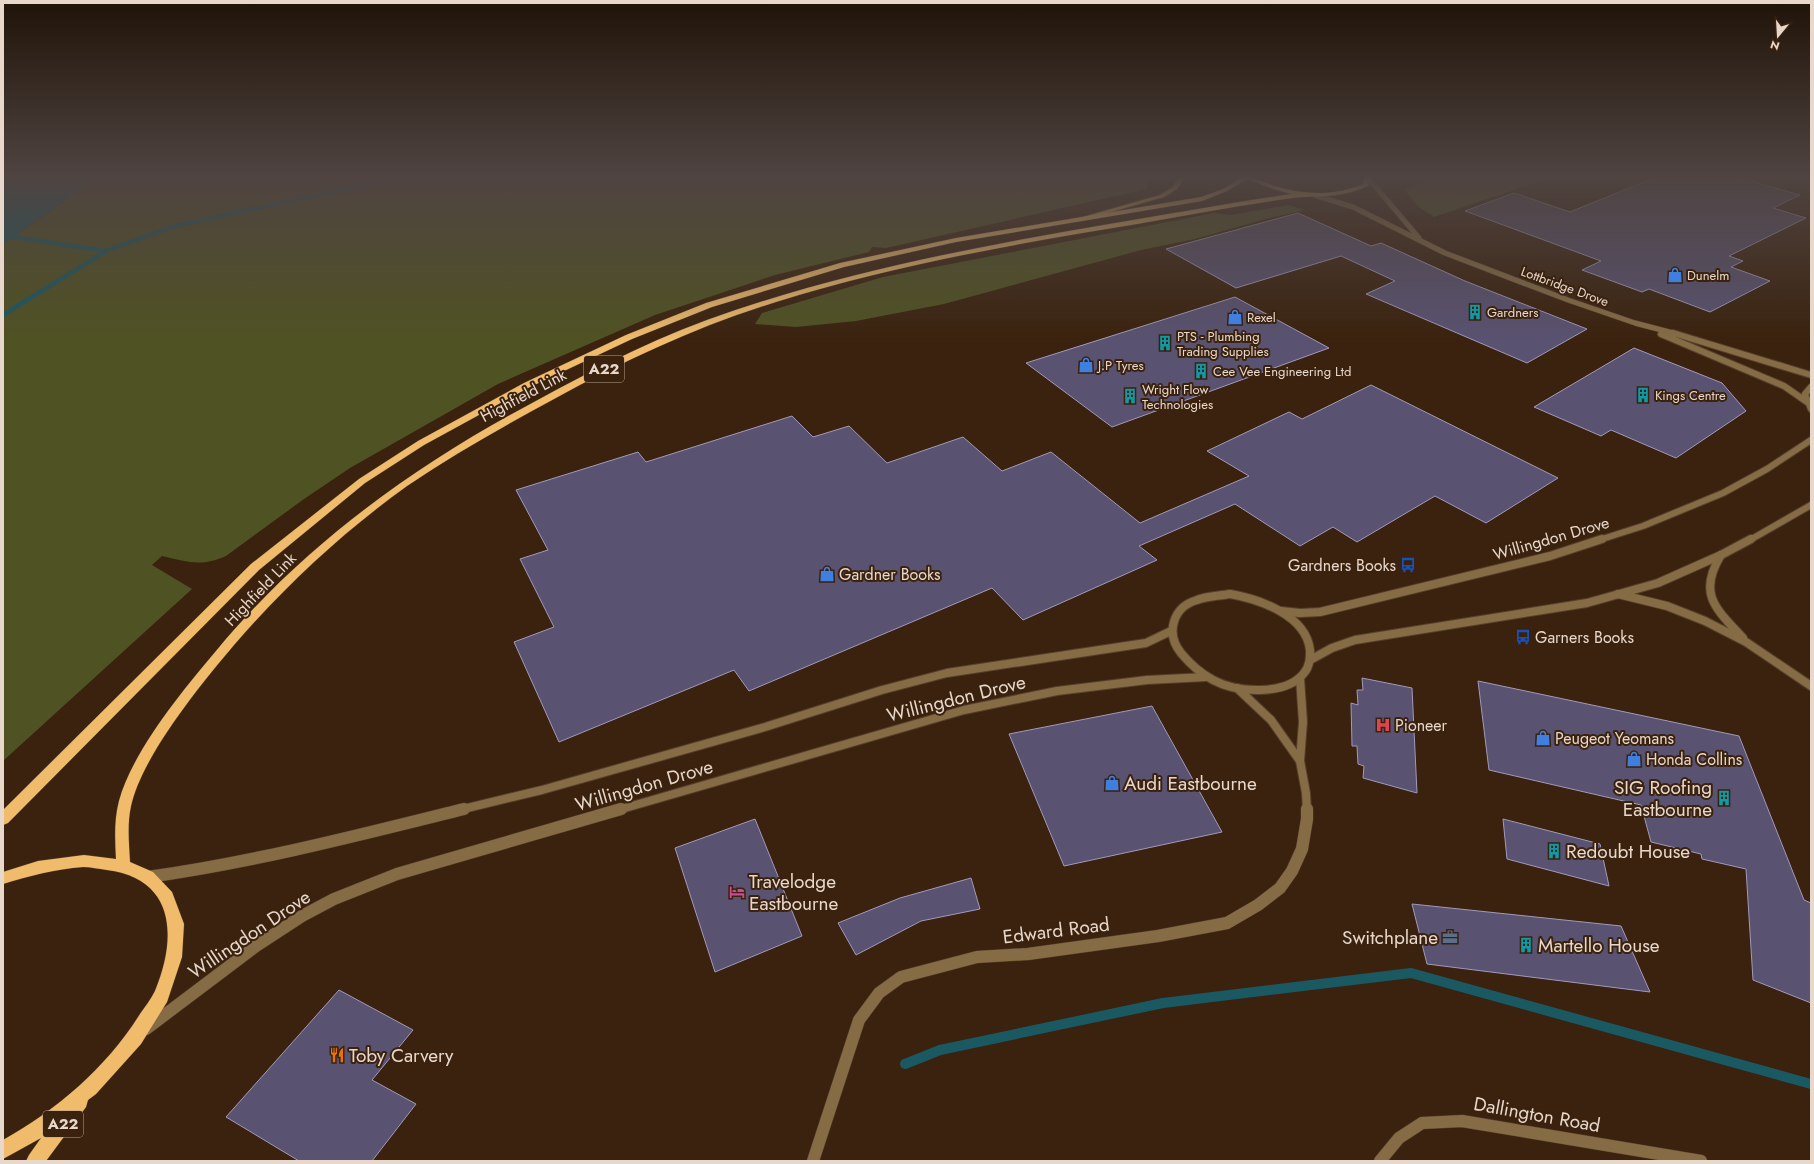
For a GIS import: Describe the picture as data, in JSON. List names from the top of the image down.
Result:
{
  "streets": {
    "highway": ["A22", "Highfield Link"],
    "street": [
      "Lottbridge Drove",
      "Willingdon Drove",
      "Edward Road",
      "Dallington Road"
    ]
  },
  "crossings": [
    ["Willingdon Drove", "Edward Road"]
  ],
  "places": {
    "shop": [
      "Dunelm",
      "Rexel",
      "J.P Tyres",
      "Gardner Books",
      "Peugeot Yeomans",
      "Honda Collins",
      "Audi Eastbourne"
    ],
    "building": [
      "Gardners",
      "PTS - Plumbing Trading Supplies",
      "Cee Vee Engineering Ltd",
      "Kings Centre",
      "Wright Flow Technologies",
      "SIG Roofing Eastbourne",
      "Redoubt House",
      "Martello House"
    ],
    "bus stop": ["Gardners Books", "Garners Books"],
    "hospital": ["Pioneer"],
    "hotel": ["Travelodge Eastbourne"],
    "office": ["Switchplane"],
    "restaurant": ["Toby Carvery"]
  },
  "north": "bottom"
}
